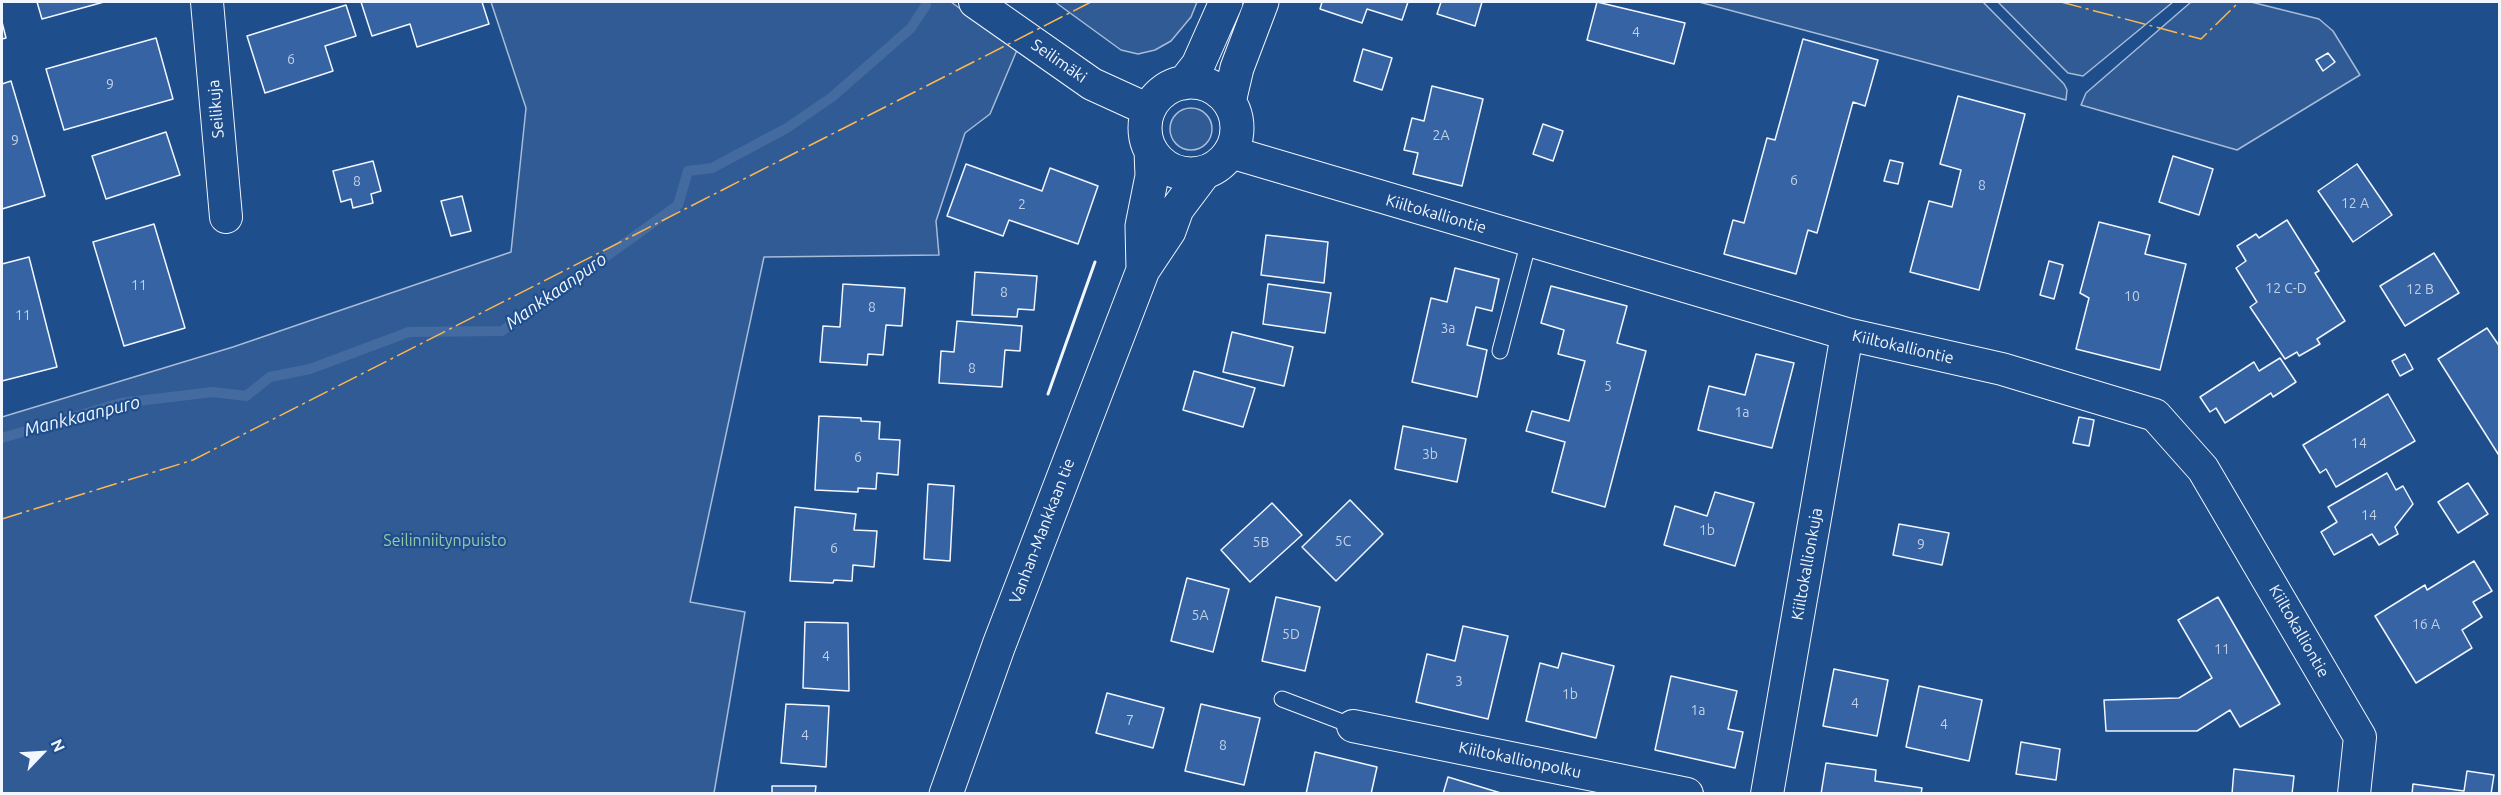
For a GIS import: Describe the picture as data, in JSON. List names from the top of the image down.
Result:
{
  "streets": {
    "main road": ["Vanhan-Mankkaan tie"],
    "street": [
      "Seilimäki",
      "Seilikuja",
      "Kiiltokalliontie",
      "Kiiltokallionkuja",
      "Kiiltokallionpolku"
    ]
  },
  "crossings": [
    ["Seilimäki", "Kiiltokalliontie"],
    ["Seilimäki", "Vanhan-Mankkaan tie"],
    ["Kiiltokalliontie", "Vanhan-Mankkaan tie"],
    ["Kiiltokalliontie", "Kiiltokallionkuja"]
  ],
  "water": ["Mankkaanpuro"],
  "parks": ["Seilinniitynpuisto"],
  "house_numbers": [
    "4",
    "6",
    "9",
    "2A",
    "9",
    "6",
    "8",
    "8",
    "12 A",
    "2",
    "11",
    "12 C-D",
    "12 B",
    "8",
    "10",
    "8",
    "11",
    "3a",
    "8",
    "5",
    "1a",
    "14",
    "3b",
    "6",
    "14",
    "1b",
    "5C",
    "5B",
    "9",
    "6",
    "5A",
    "16 A",
    "5D",
    "11",
    "4",
    "3",
    "1b",
    "4",
    "1a",
    "7",
    "4",
    "4",
    "8"
  ],
  "north": "top right"
}
